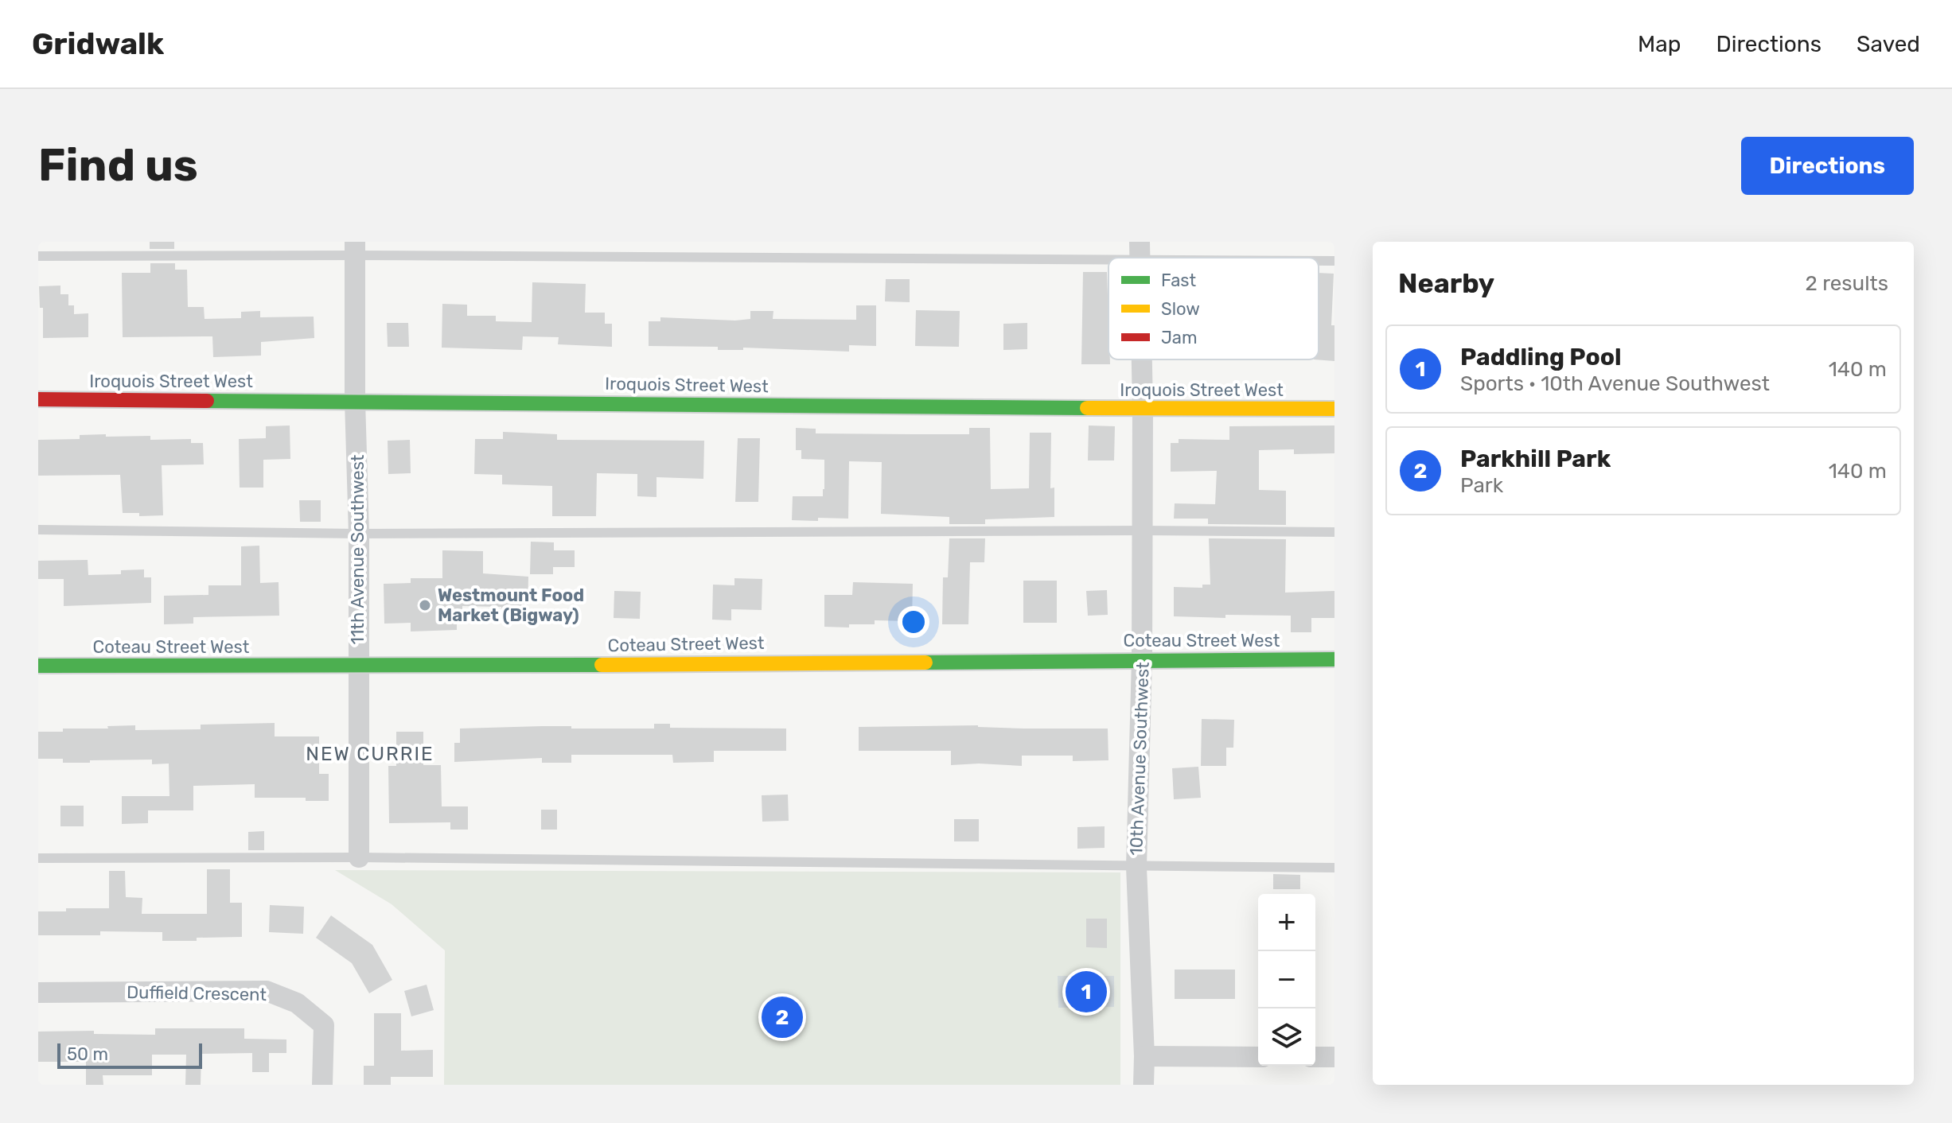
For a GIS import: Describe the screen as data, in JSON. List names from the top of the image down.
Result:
{
  "streets": {
    "street": [
      "Iroquois Street West",
      "11th Avenue Southwest",
      "Coteau Street West",
      "10th Avenue Southwest",
      "Duffield Crescent"
    ]
  },
  "crossings": [
    ["Iroquois Street West", "11th Avenue Southwest"],
    ["Iroquois Street West", "10th Avenue Southwest"],
    ["11th Avenue Southwest", "Coteau Street West"],
    ["Coteau Street West", "10th Avenue Southwest"]
  ],
  "districts": ["NEW CURRIE"],
  "places": ["Westmount Food Market (Bigway)"],
  "legend": ["Fast", "Slow", "Jam"],
  "scale_bar": "50 m",
  "page": {
    "header": "Gridwalk",
    "nav": ["Map", "Directions", "Saved"],
    "buttons": "Directions",
    "title": "Find us",
    "heading": ["Nearby", "2 results"],
    "list": [
      {
        "mark": "1",
        "name": "Paddling Pool",
        "note": "Sports · 10th Avenue Southwest",
        "value": "140 m"
      },
      {
        "mark": "2",
        "name": "Parkhill Park",
        "note": "Park",
        "value": "140 m"
      }
    ],
    "map_buttons": ["+", "−"],
    "pins": ["1", "2"],
    "scale": "50 m"
  }
}
